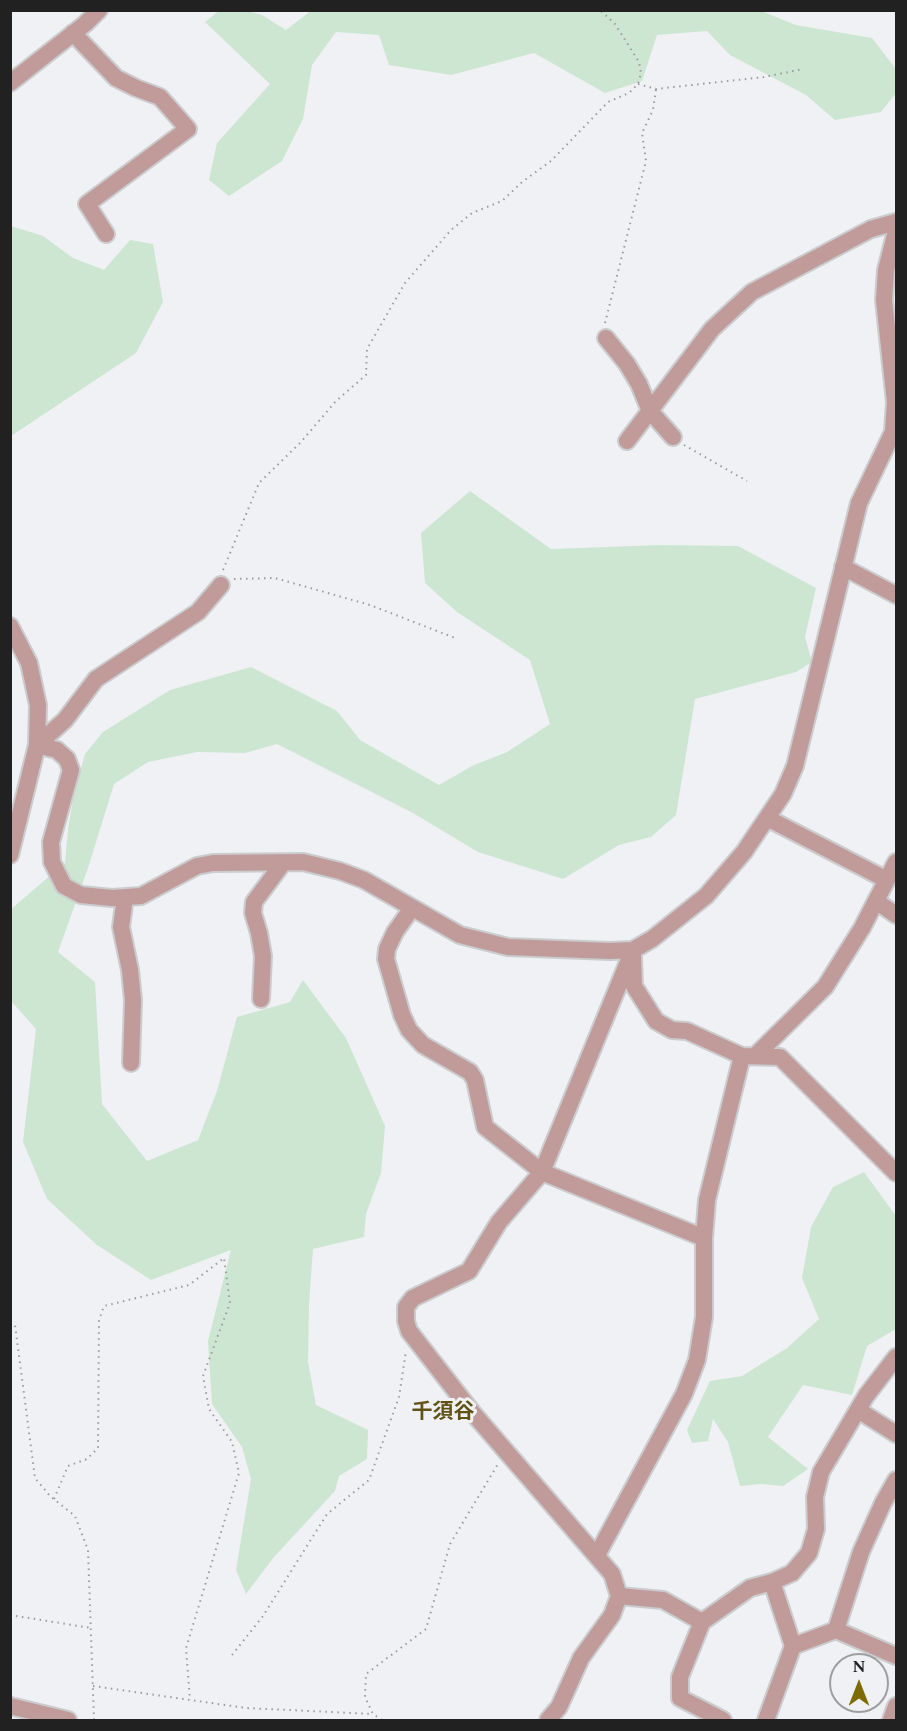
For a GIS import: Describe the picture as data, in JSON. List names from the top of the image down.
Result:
{
  "districts": ["千須谷"],
  "north": "top"
}
